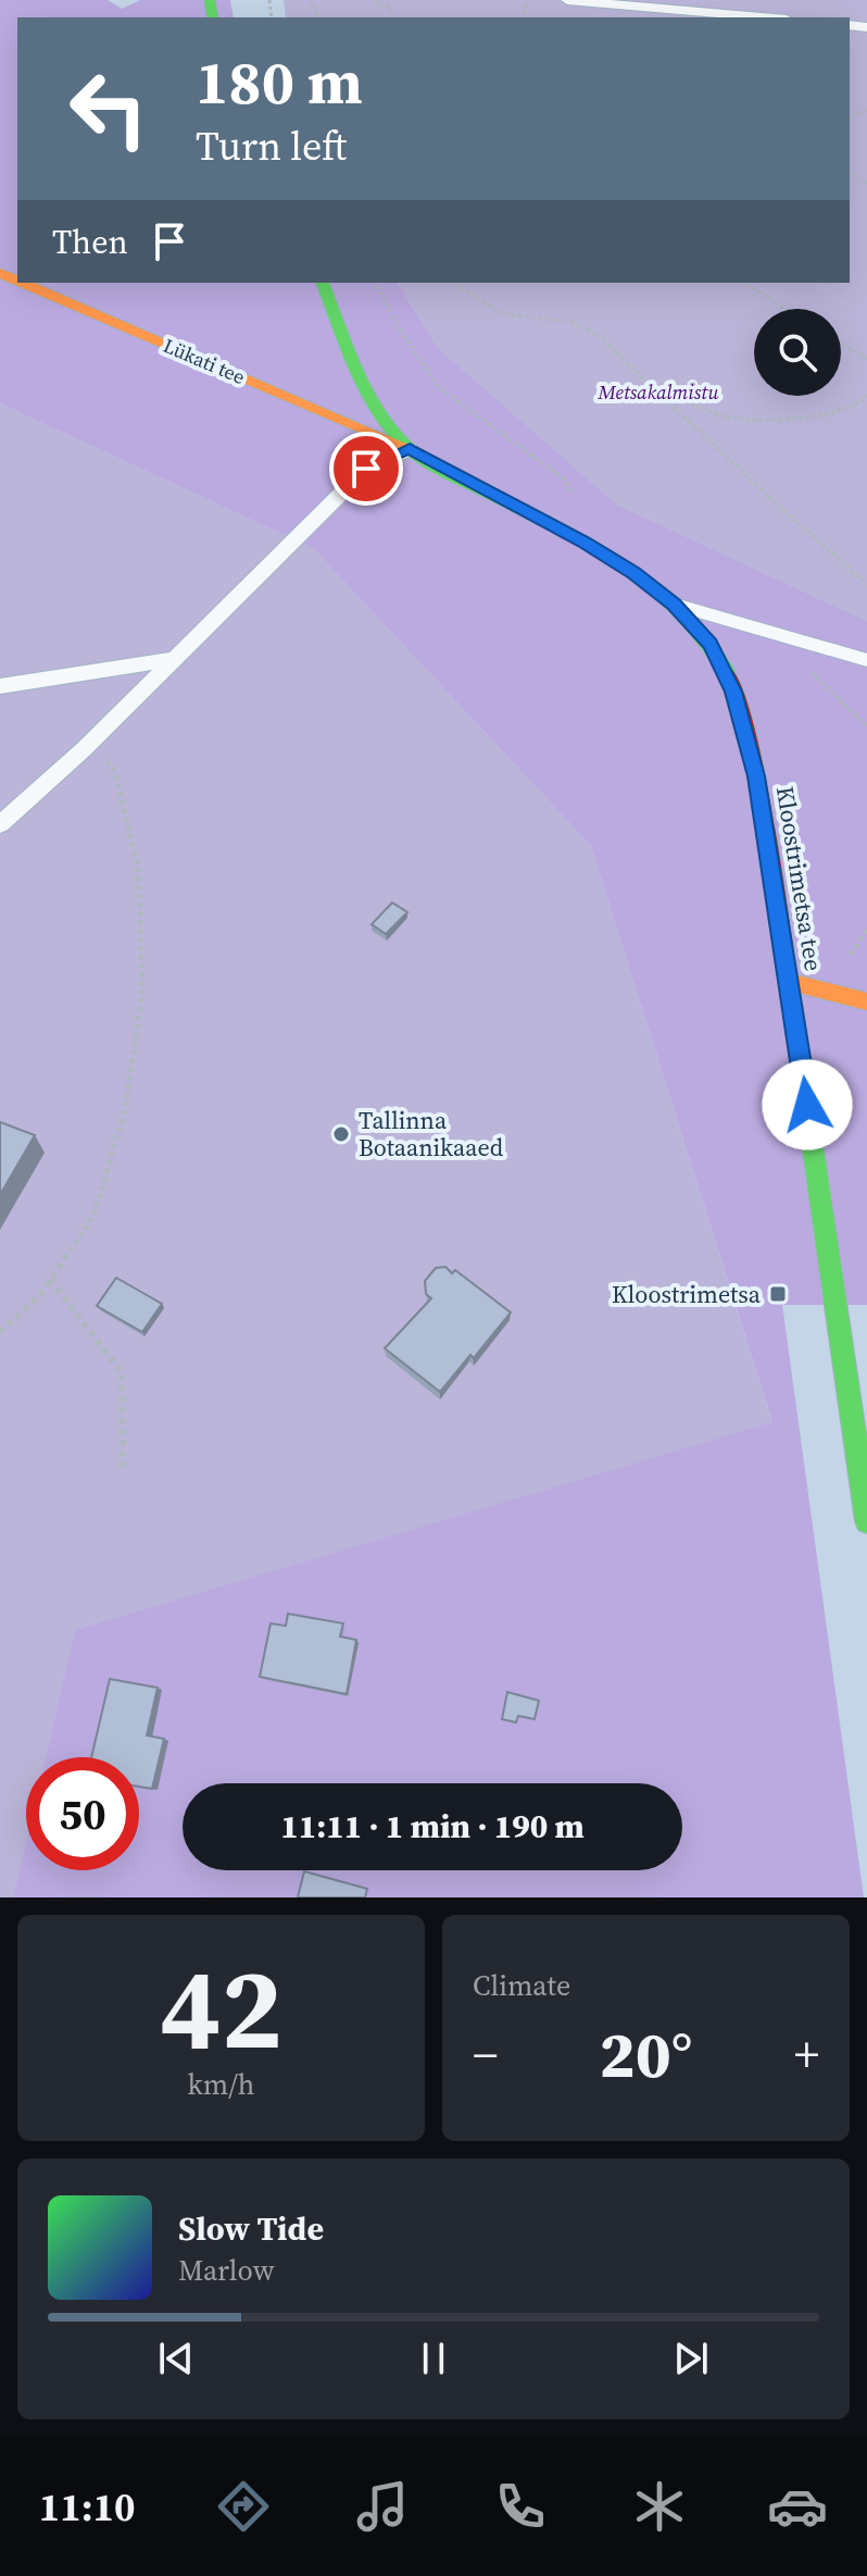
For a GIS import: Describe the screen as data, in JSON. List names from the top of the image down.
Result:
{
  "streets": {
    "main road": ["Lükati tee", "Kloostrimetsa tee"]
  },
  "crossings": [
    ["Lükati tee", "Kloostrimetsa tee"]
  ],
  "parks": ["Metsakalmistu"],
  "places": {
    "other": ["Tallinna Botaanikaaed"],
    "transit": ["Kloostrimetsa"]
  },
  "page": {
    "turn": ["180 m", "Turn left"],
    "then": "Then",
    "limit": "50",
    "trip": "11:11 · 1 min · 190 m",
    "tile": [
      ["42", "km/h"],
      "Climate"
    ],
    "heat": ["−", "20°", "+"],
    "song": ["Slow Tide", "Marlow"],
    "tabs": "11:10"
  }
}
